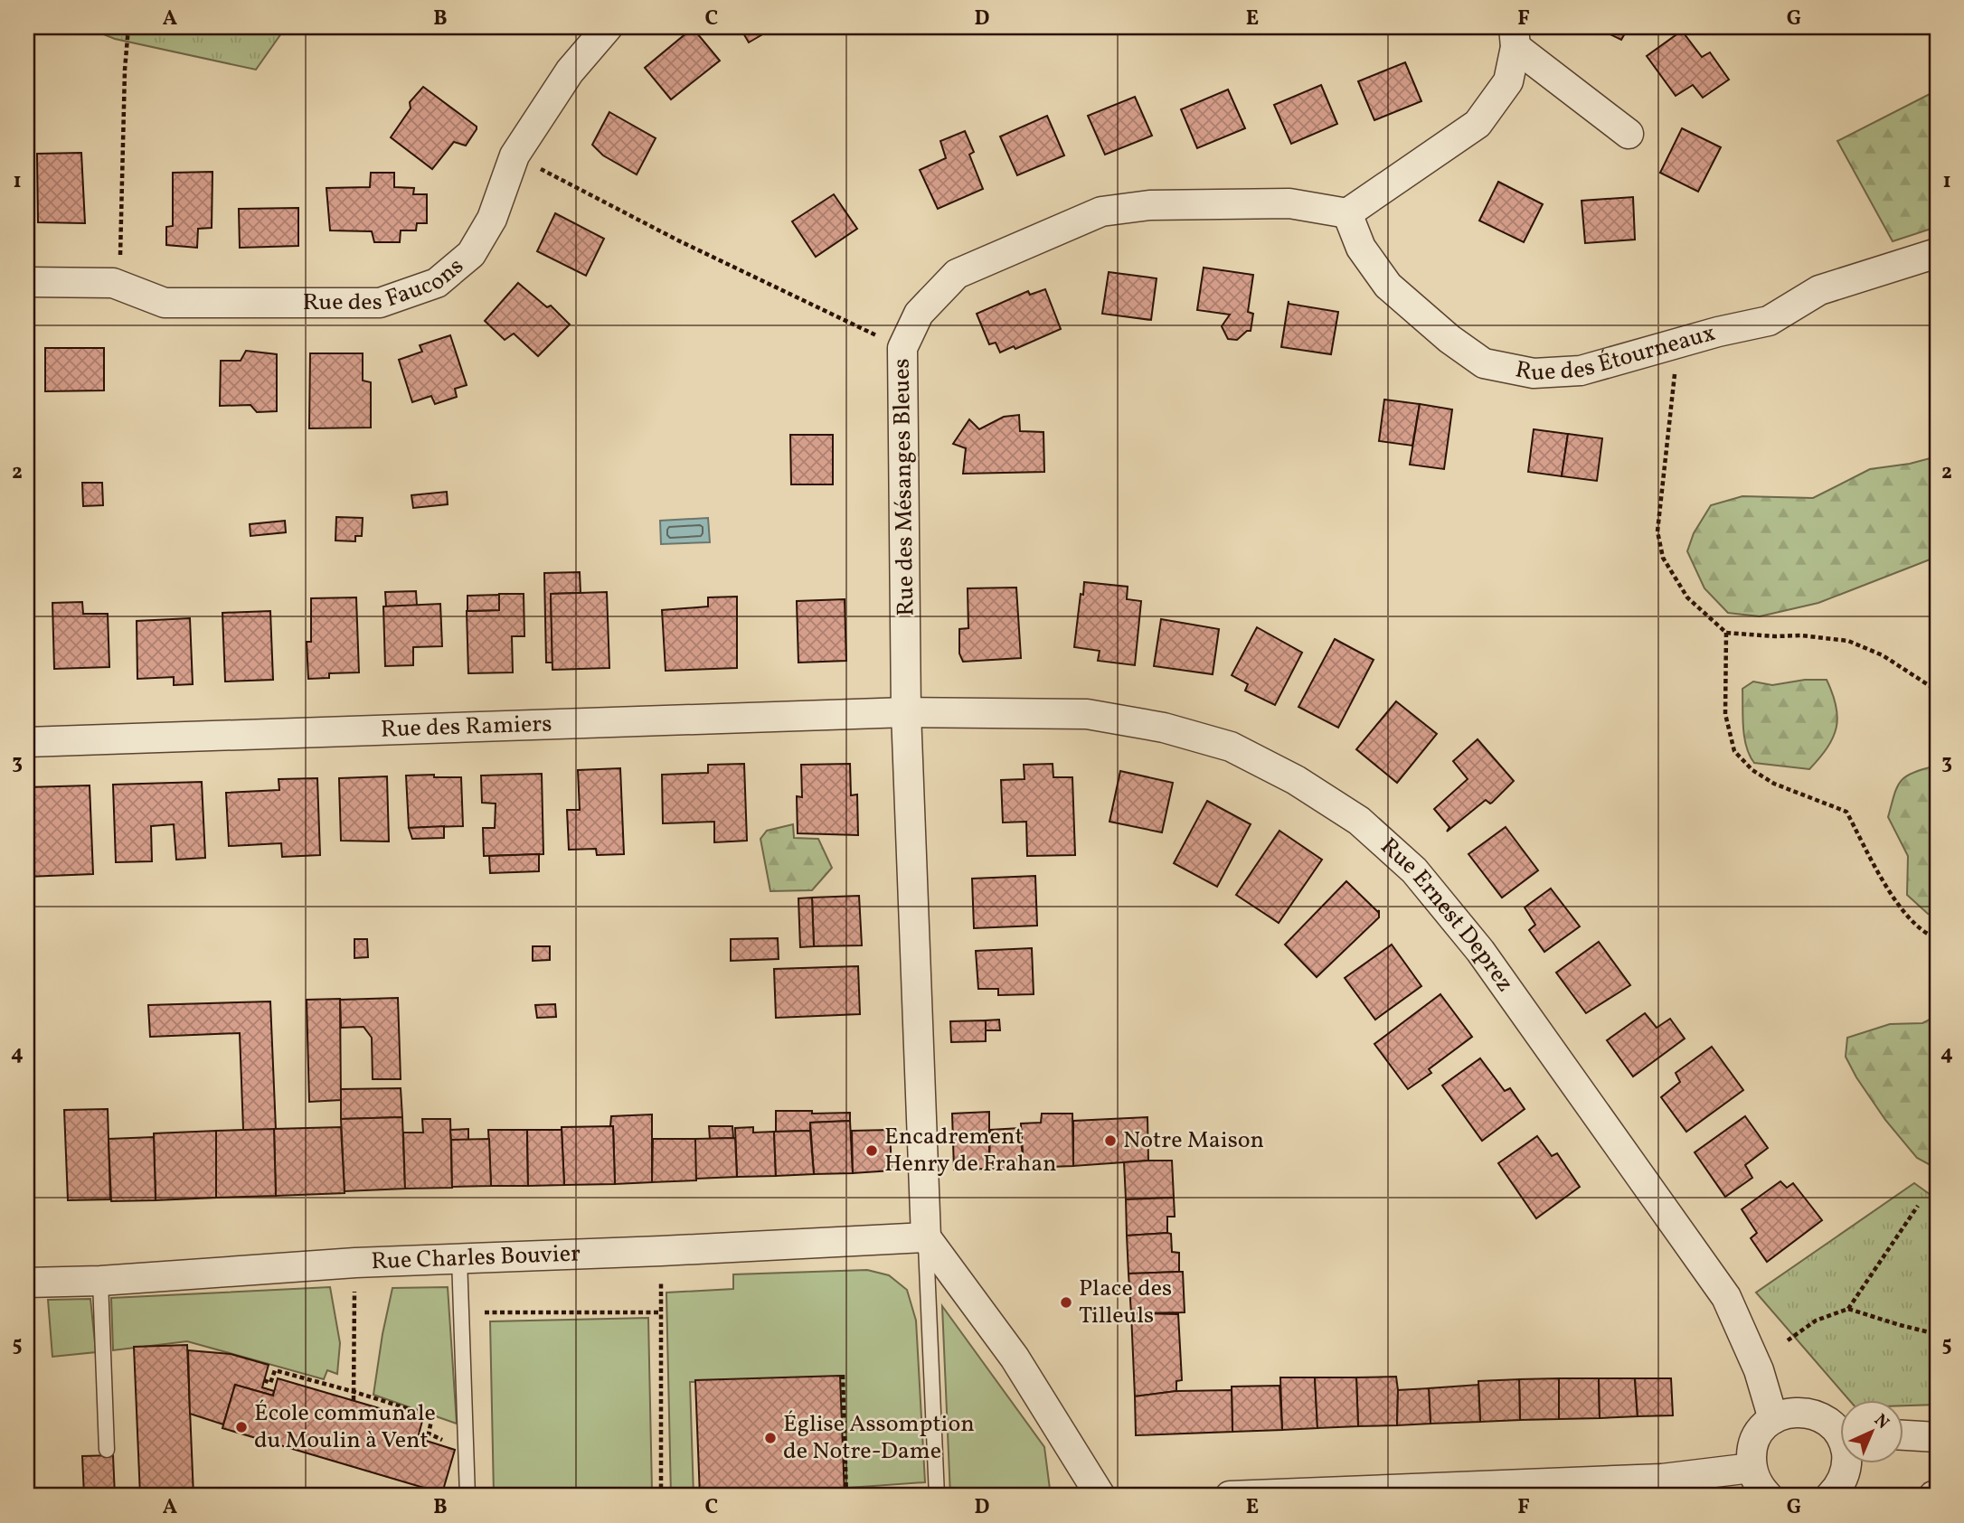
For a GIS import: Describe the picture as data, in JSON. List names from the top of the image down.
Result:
{
  "streets": {
    "street": [
      "Rue des Faucons",
      "Rue des Étourneaux",
      "Rue des Mésanges Bleues",
      "Rue des Ramiers",
      "Rue Ernest Deprez",
      "Rue Charles Bouvier"
    ]
  },
  "crossings": [
    ["Rue des Étourneaux", "Rue des Mésanges Bleues"],
    ["Rue des Mésanges Bleues", "Rue des Ramiers"],
    ["Rue des Mésanges Bleues", "Rue Ernest Deprez"],
    ["Rue des Mésanges Bleues", "Rue Charles Bouvier"],
    ["Rue des Ramiers", "Rue Ernest Deprez"]
  ],
  "places": [
    "Notre Maison",
    "Encadrement Henry de Frahan",
    "Place des Tilleuls",
    "École communale du Moulin à Vent",
    "Église Assomption de Notre-Dame"
  ],
  "north": "top right",
  "grid": {
    "columns": [
      "A",
      "B",
      "C",
      "D",
      "E",
      "F",
      "G"
    ],
    "rows": [
      "1",
      "2",
      "3",
      "4",
      "5"
    ]
  }
}
